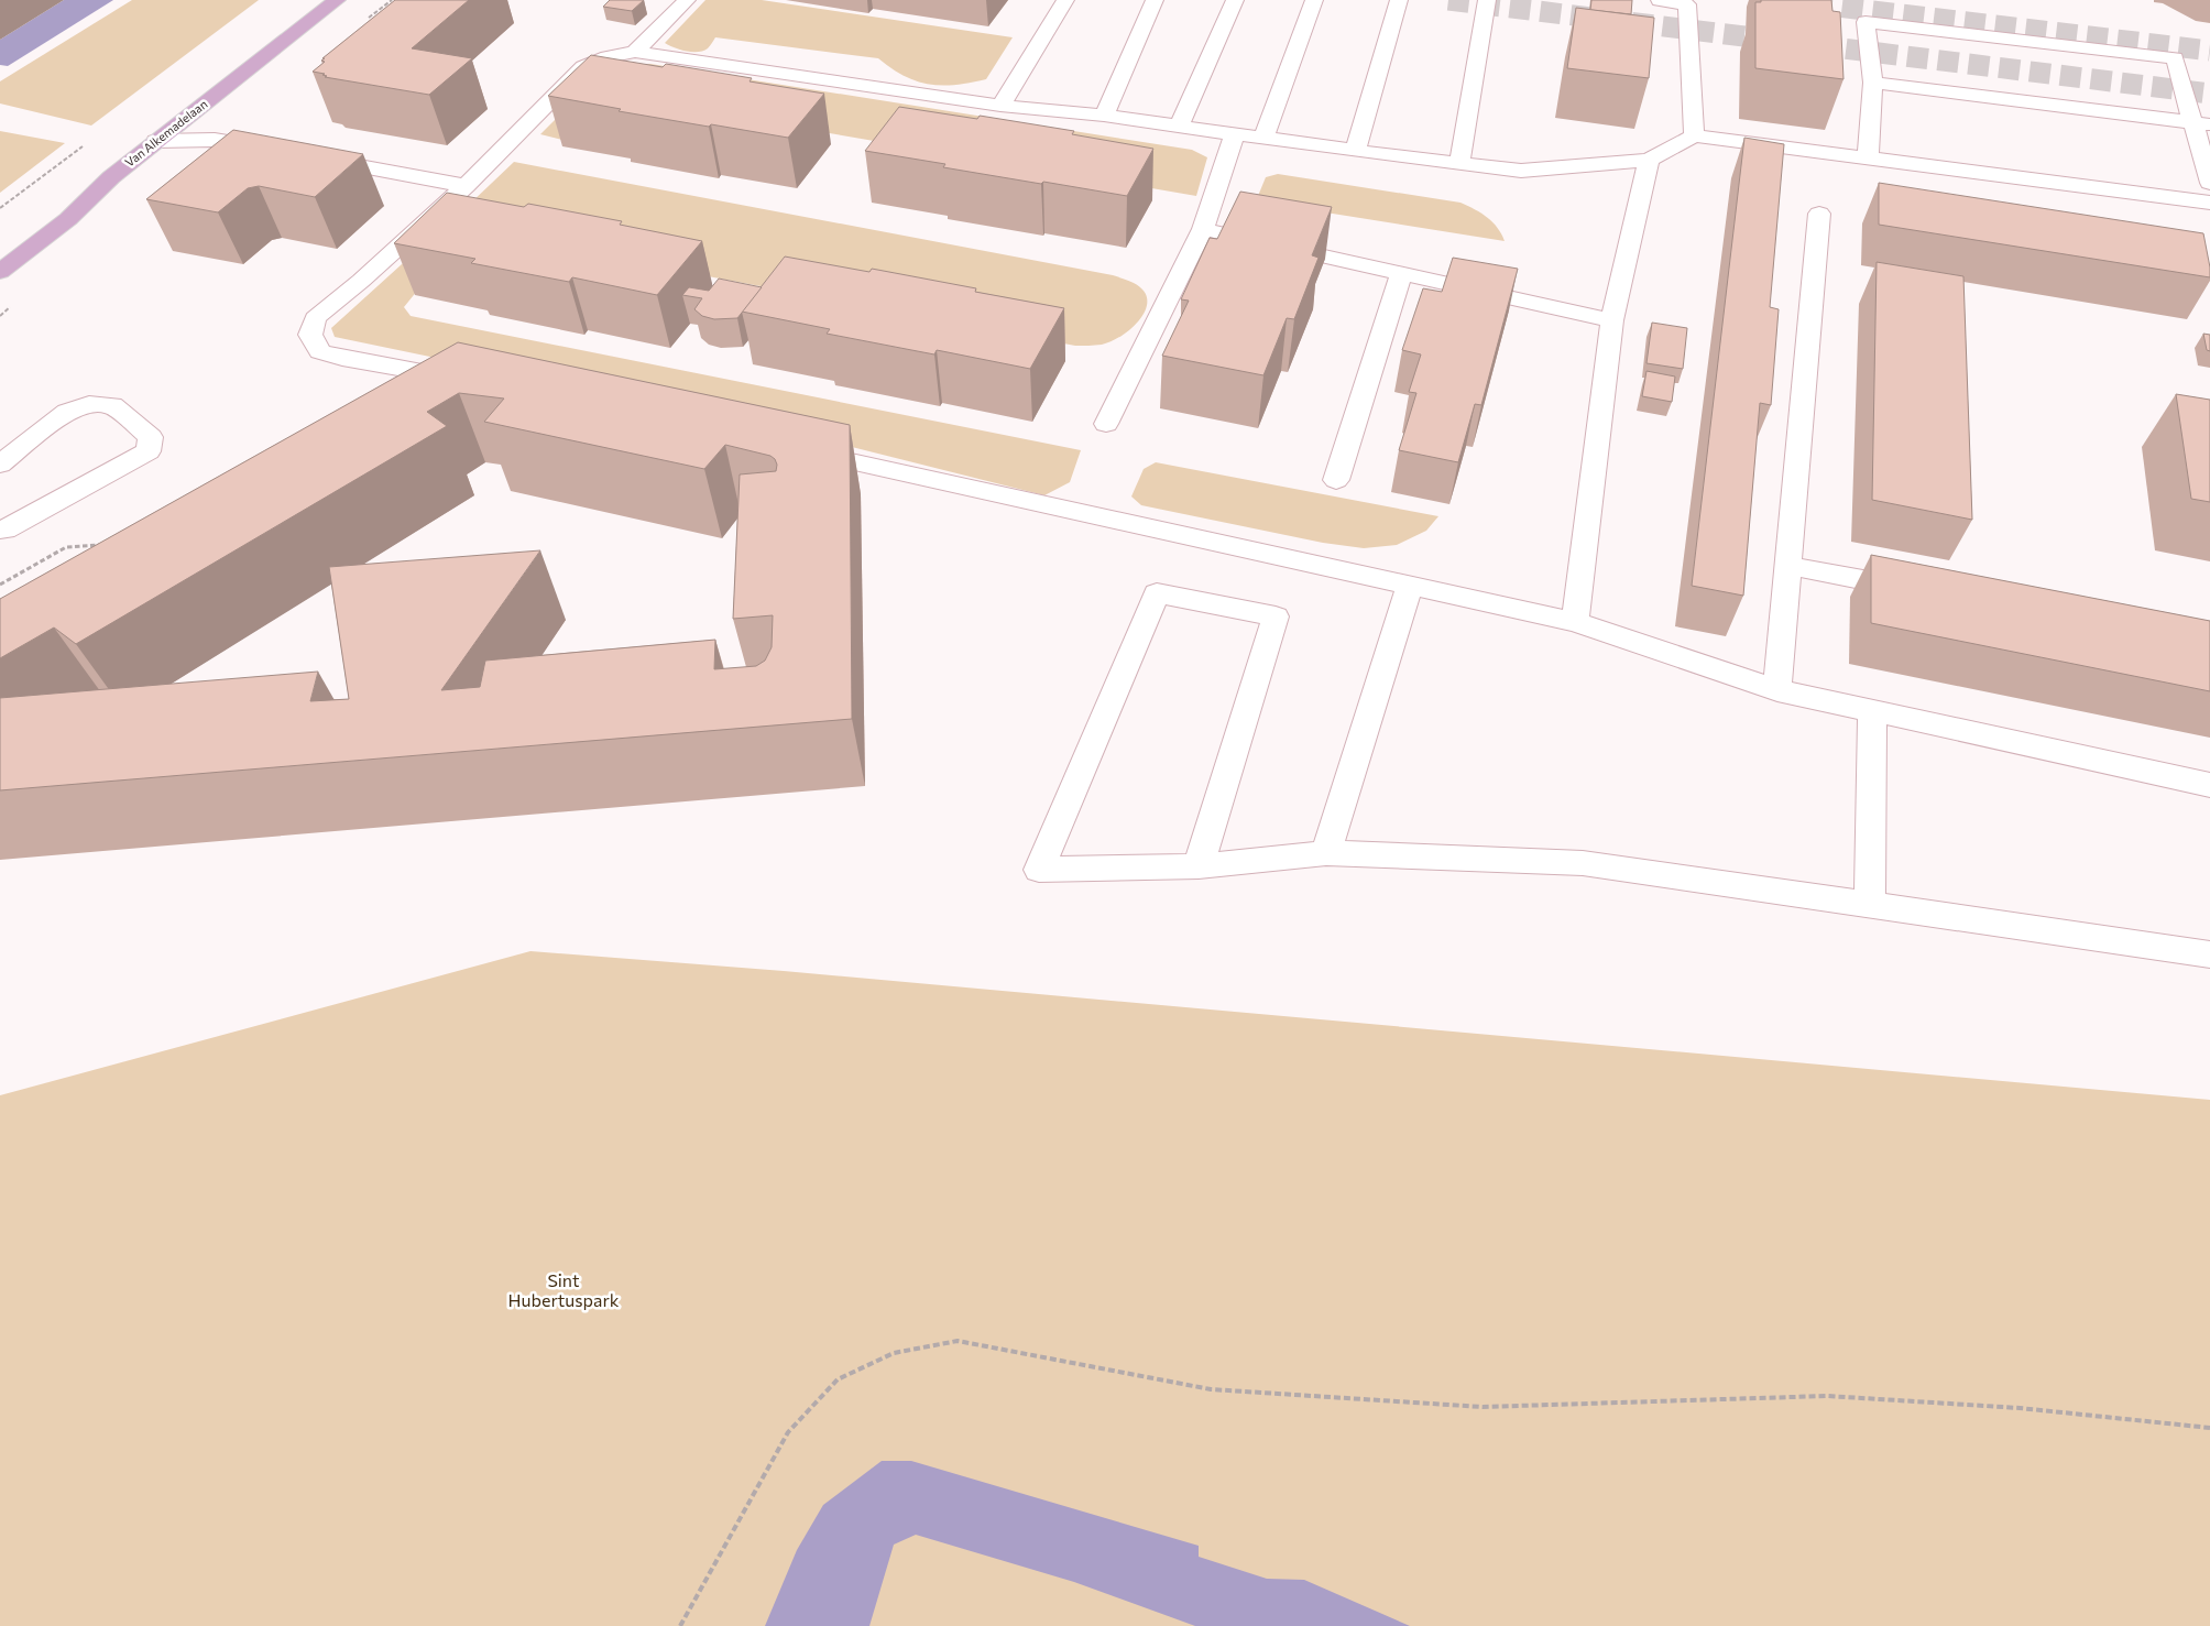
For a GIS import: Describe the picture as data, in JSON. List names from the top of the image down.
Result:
{
  "streets": {
    "main road": ["Van Alkemadelaan"]
  },
  "parks": ["Sint Hubertuspark"]
}
